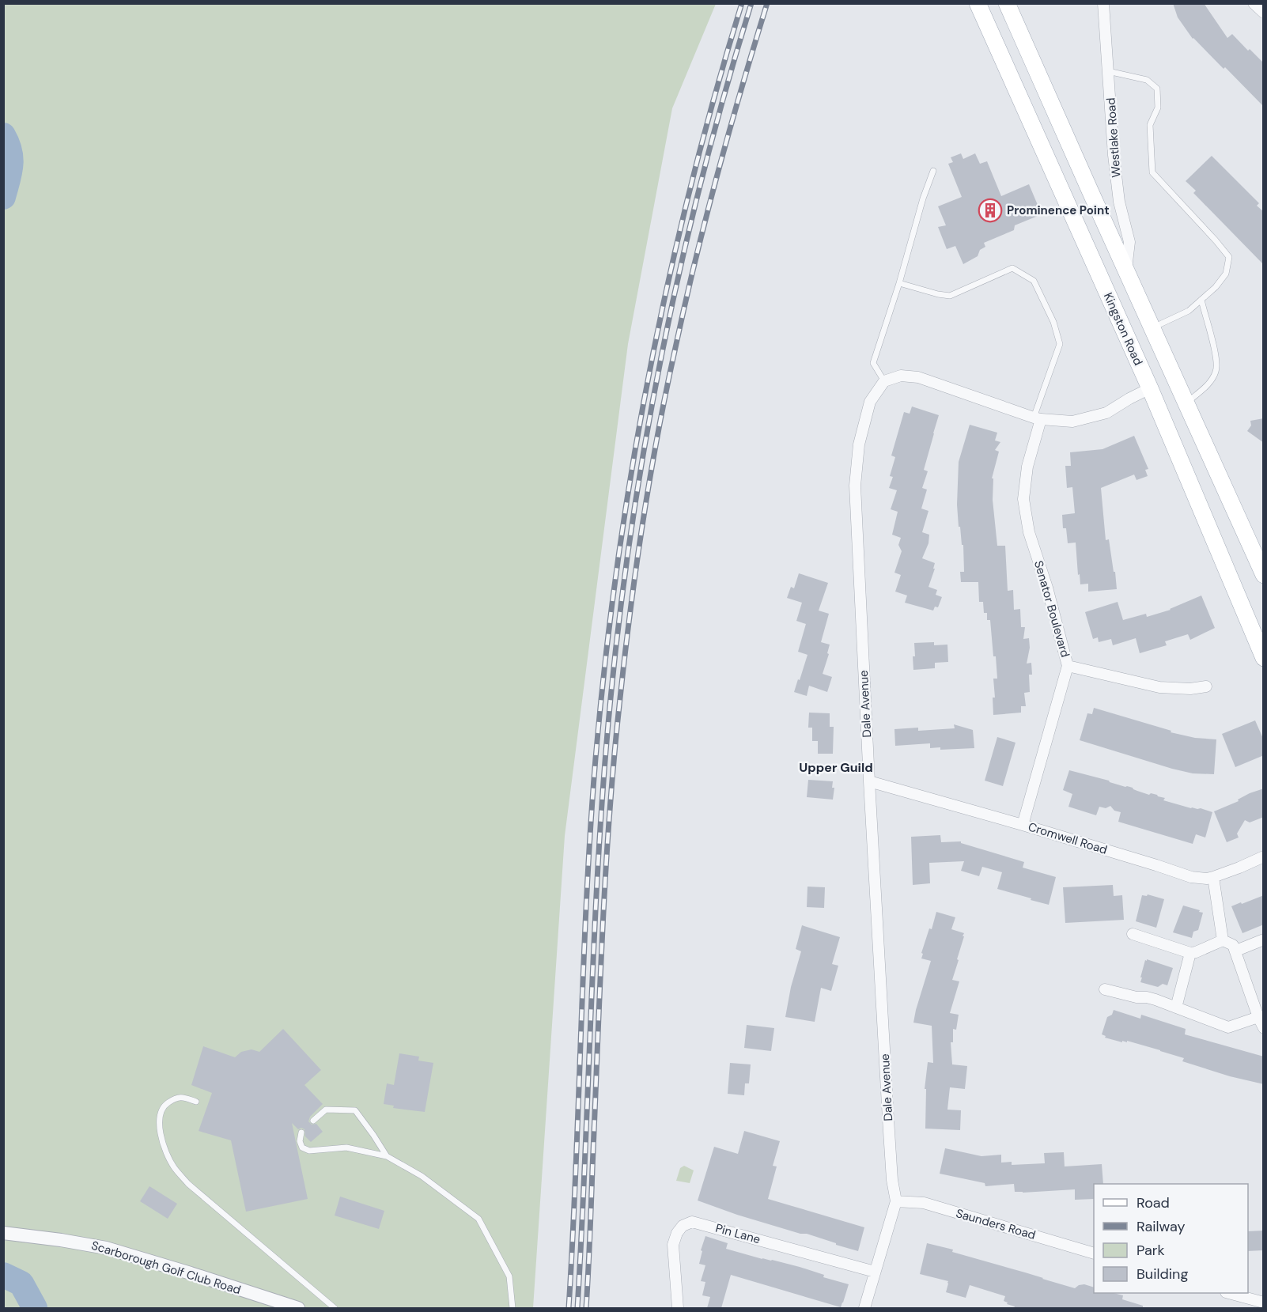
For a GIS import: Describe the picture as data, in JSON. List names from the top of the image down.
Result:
{
  "streets": {
    "main road": ["Kingston Road"],
    "street": [
      "Westlake Road",
      "Senator Boulevard",
      "Dale Avenue",
      "Cromwell Road",
      "Saunders Road",
      "Pin Lane",
      "Scarborough Golf Club Road"
    ]
  },
  "crossings": [
    ["Senator Boulevard", "Cromwell Road"],
    ["Dale Avenue", "Cromwell Road"],
    ["Dale Avenue", "Saunders Road"],
    ["Dale Avenue", "Pin Lane"]
  ],
  "districts": ["Upper Guild"],
  "places": {
    "building": ["Prominence Point"]
  },
  "legend": [
    "Road",
    "Railway",
    "Park",
    "Building"
  ]
}
